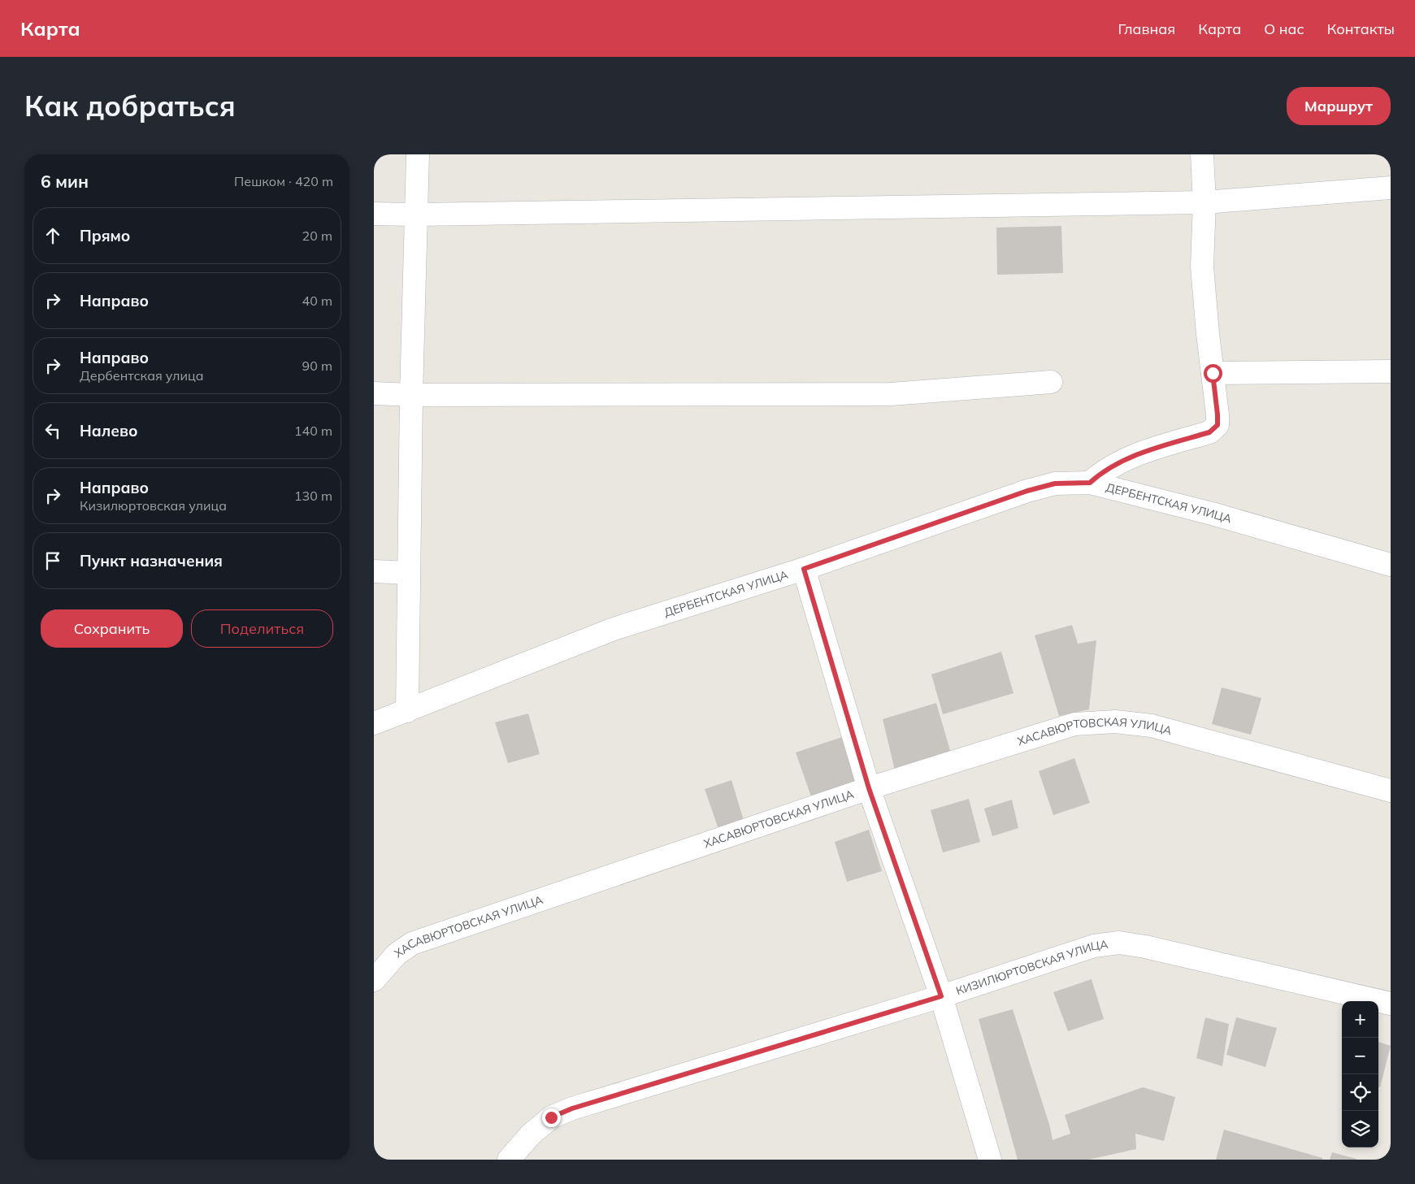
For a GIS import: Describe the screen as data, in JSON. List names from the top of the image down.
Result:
{
  "streets": {
    "street": ["ДЕРБЕНТСКАЯ УЛИЦА", "ХАСАВЮРТОВСКАЯ УЛИЦА", "КИЗИЛЮРТОВСКАЯ УЛИЦА"]
  },
  "page": {
    "header": "Карта",
    "nav": [
      "Главная",
      "Карта",
      "О нас",
      "Контакты"
    ],
    "buttons": [
      "Маршрут",
      ["Сохранить", "Поделиться"]
    ],
    "title": "Как добраться",
    "heading": ["6 мин", "Пешком · 420 m"],
    "list": [
      ["Прямо", "20 m"],
      ["Направо", "40 m"],
      ["Направо", "Дербентская улица", "90 m"],
      ["Налево", "140 m"],
      ["Направо", "Кизилюртовская улица", "130 m"],
      "Пункт назначения"
    ],
    "map_buttons": ["+", "−"]
  }
}
